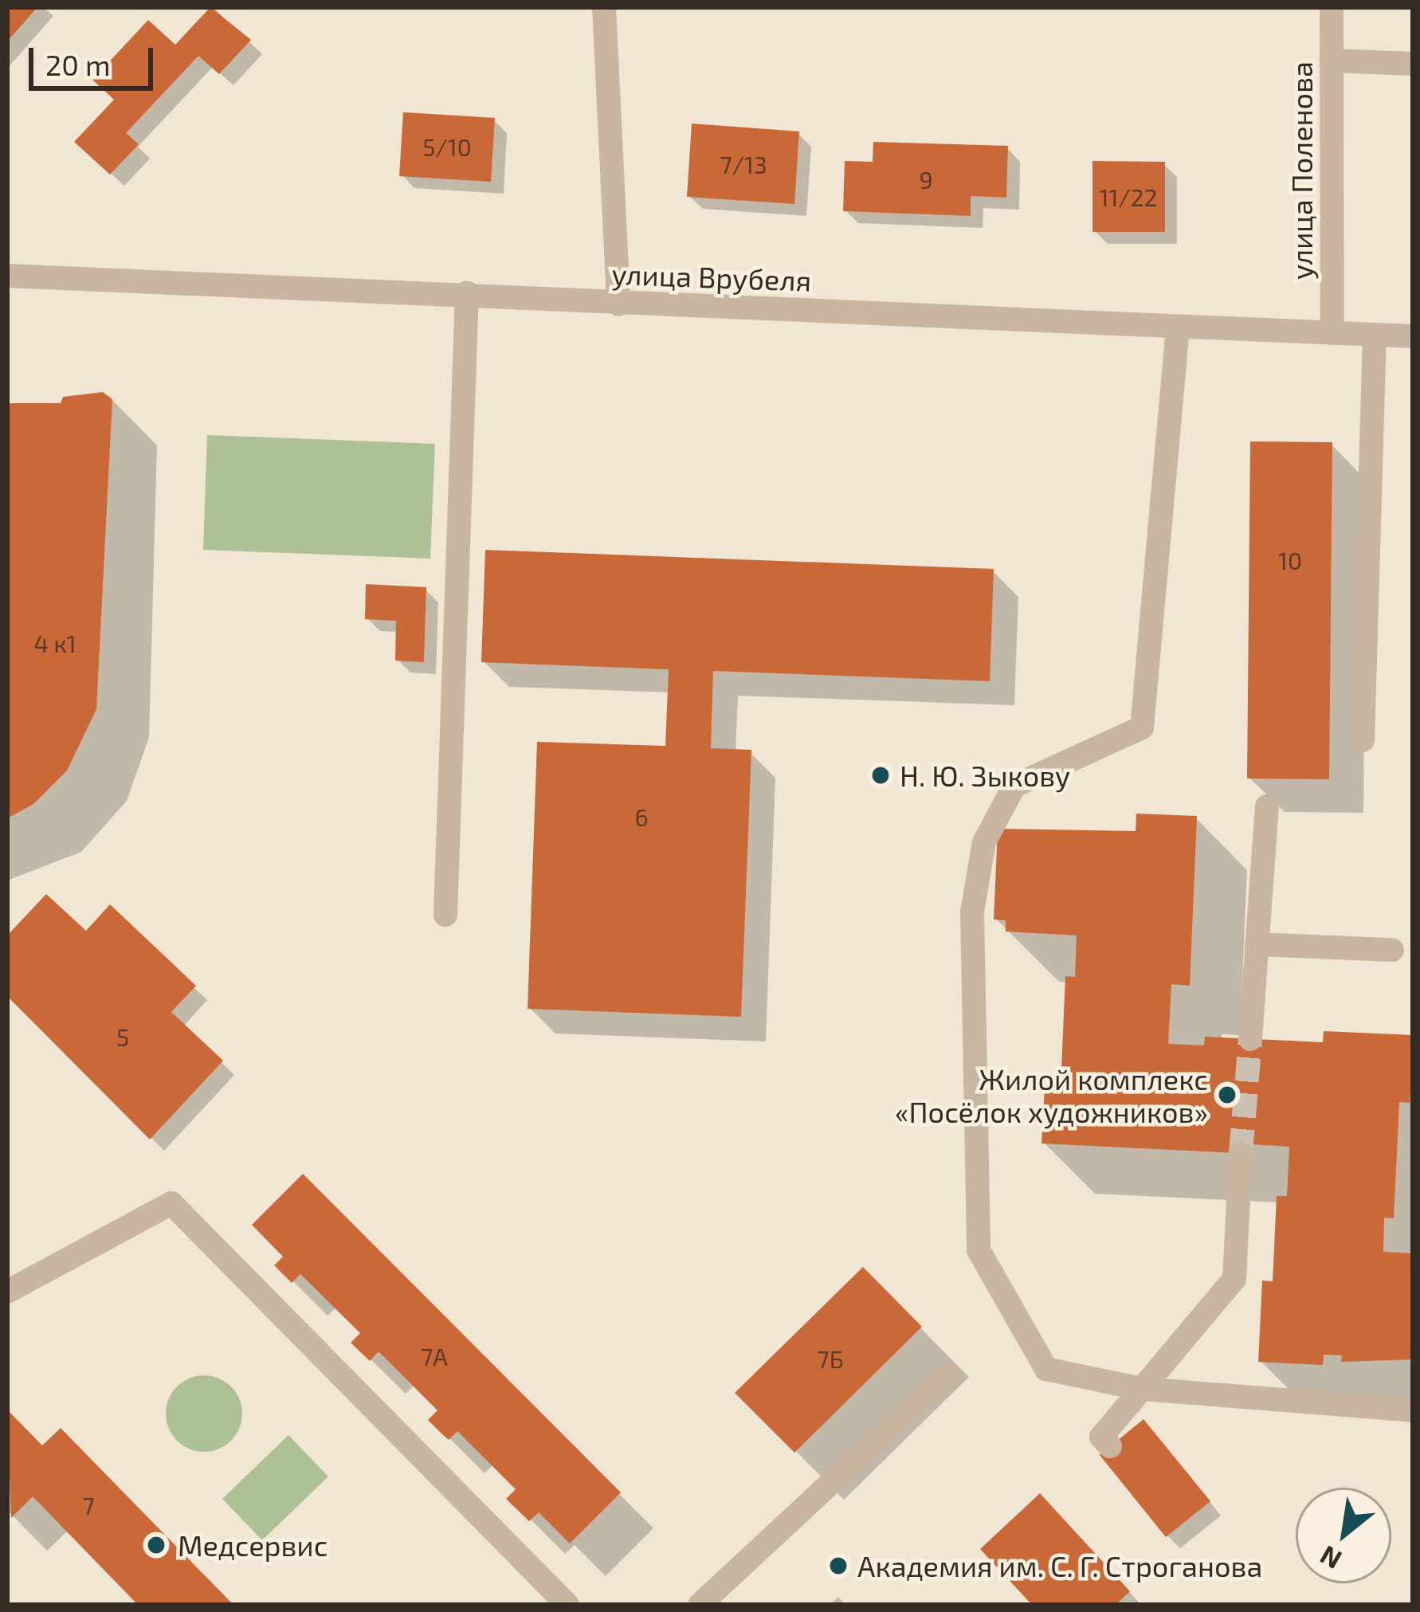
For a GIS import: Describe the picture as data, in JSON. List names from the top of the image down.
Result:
{
  "streets": {
    "street": ["улица Поленова", "улица Врубеля"]
  },
  "crossings": [
    ["улица Поленова", "улица Врубеля"]
  ],
  "places": [
    "Н. Ю. Зыкову",
    "Жилой комплекс «Посёлок художников»",
    "Медсервис",
    "Академия им. С. Г. Строганова"
  ],
  "house_numbers": [
    "5/10",
    "7/13",
    "9",
    "11/22",
    "10",
    "4 к1",
    "6",
    "5",
    "7А",
    "7Б",
    "7"
  ],
  "scale_bar": "20 m",
  "north": "bottom left"
}
